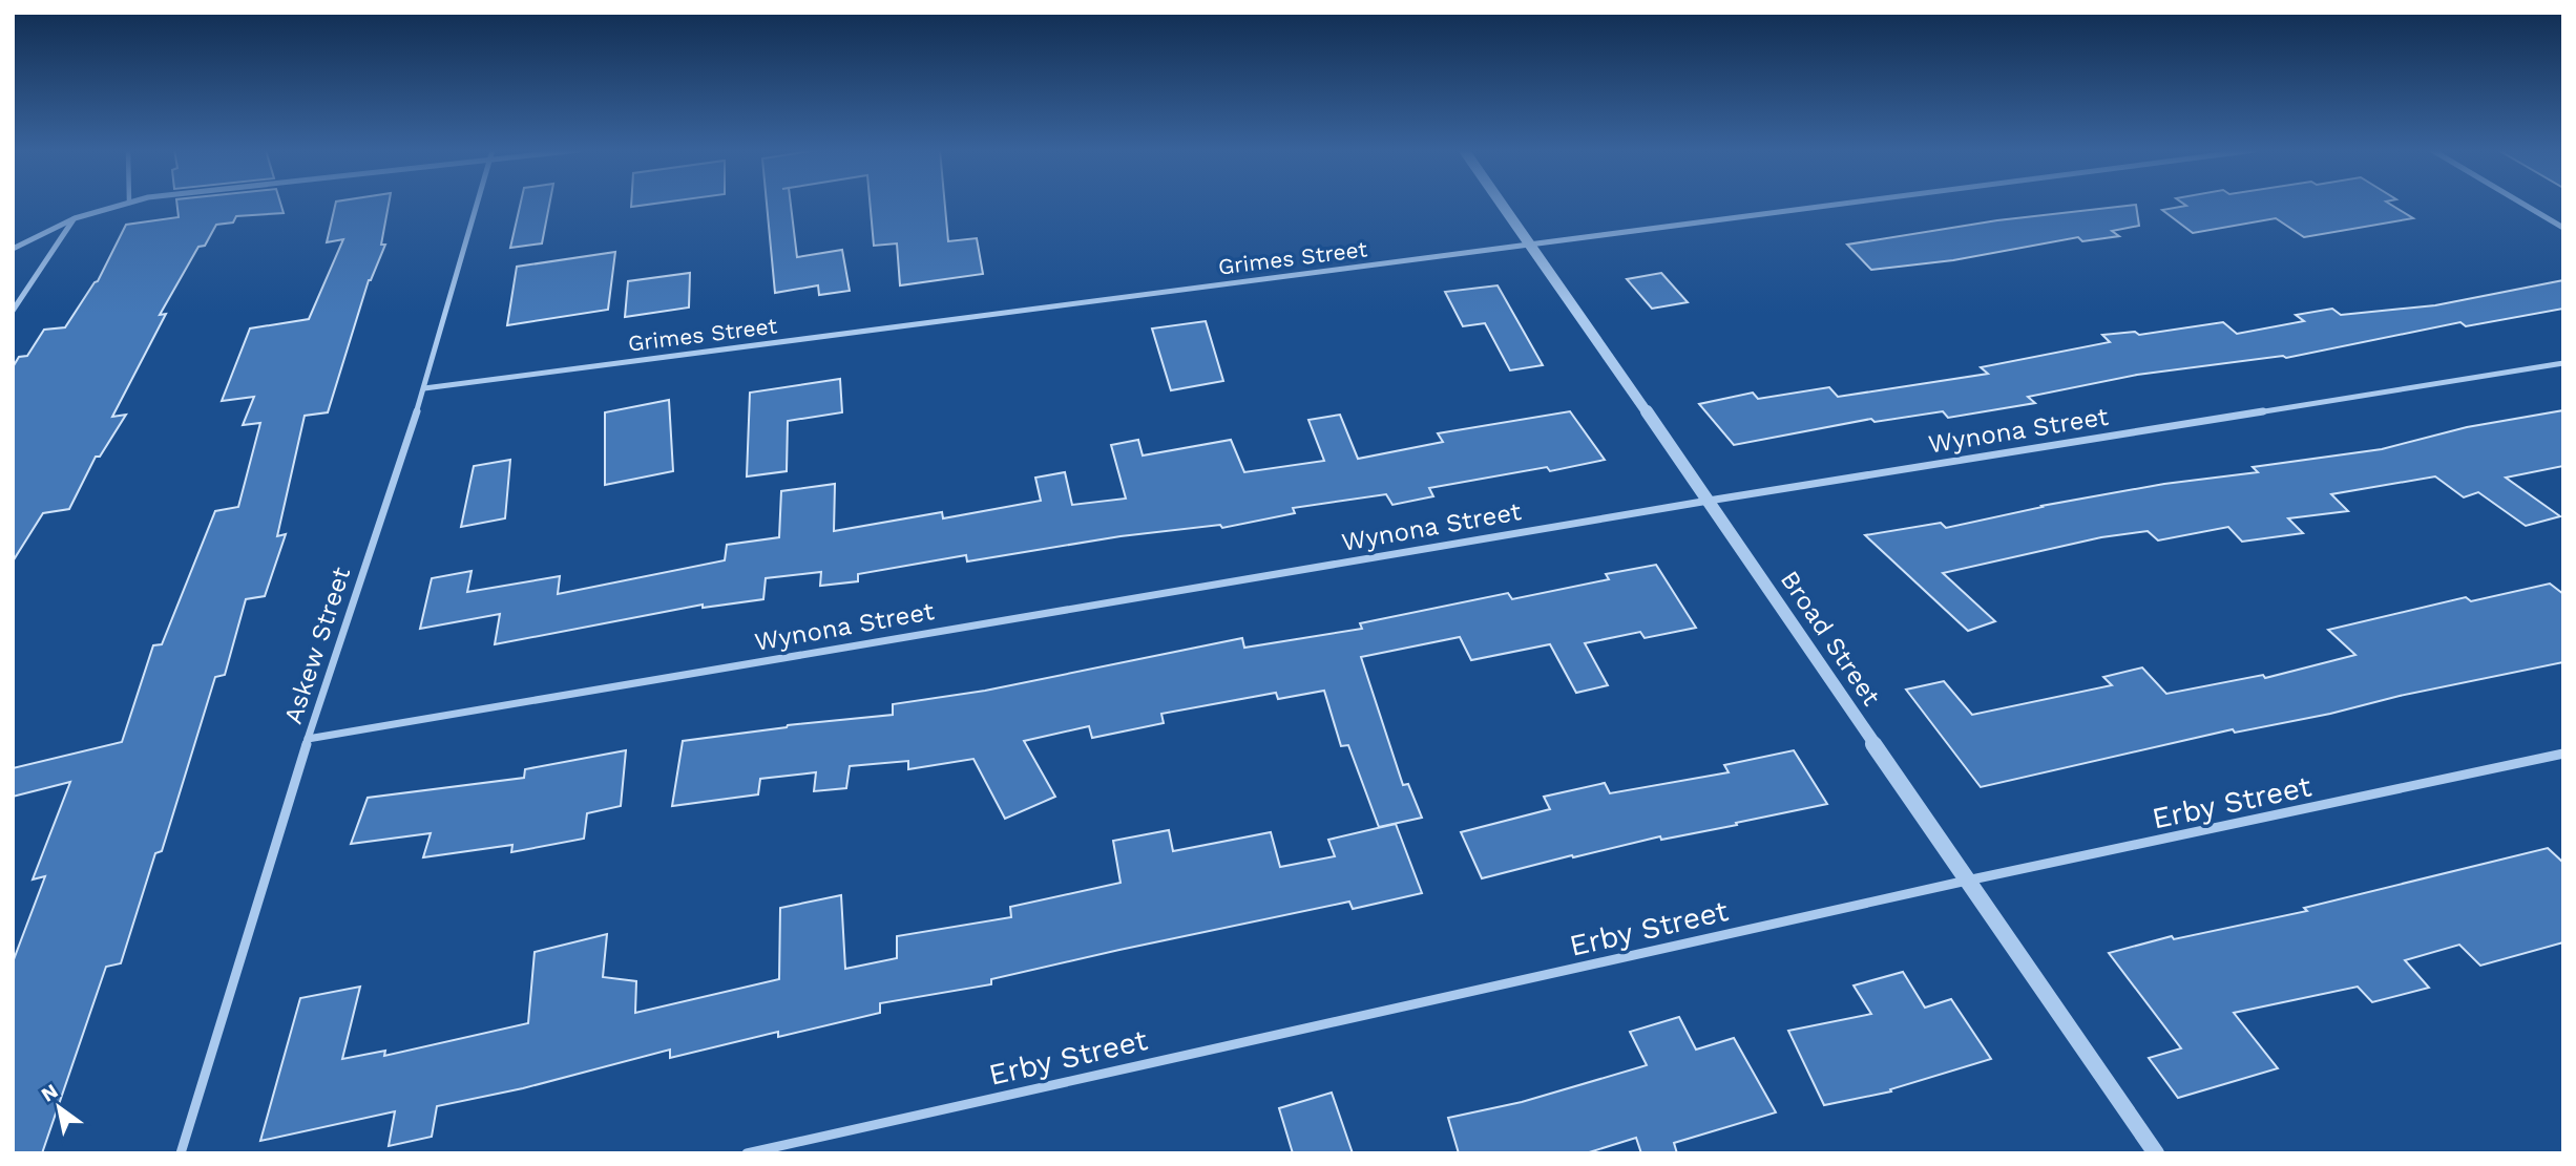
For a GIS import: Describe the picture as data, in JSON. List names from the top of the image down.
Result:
{
  "streets": {
    "street": [
      "Grimes Street",
      "Wynona Street",
      "Broad Street",
      "Askew Street",
      "Erby Street"
    ]
  },
  "crossings": [
    ["Grimes Street", "Broad Street"],
    ["Grimes Street", "Askew Street"],
    ["Wynona Street", "Broad Street"],
    ["Wynona Street", "Askew Street"],
    ["Broad Street", "Erby Street"]
  ],
  "north": "top left"
}
